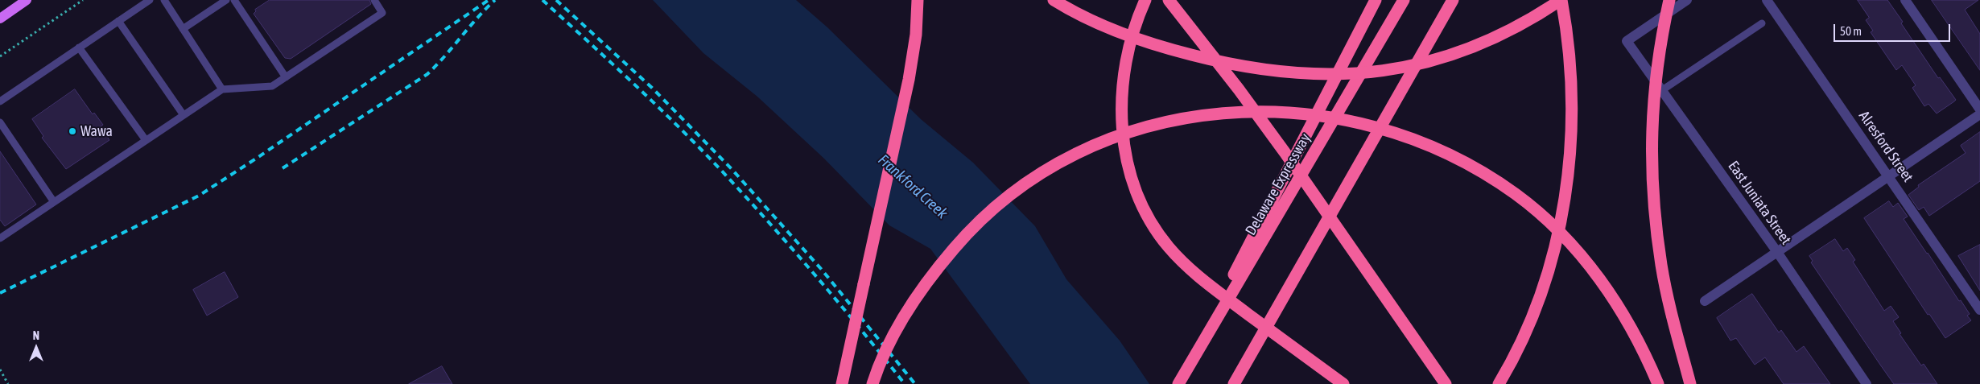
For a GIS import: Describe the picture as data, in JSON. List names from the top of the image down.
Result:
{
  "streets": {
    "highway": ["Delaware Expressway"],
    "street": ["Alresford Street", "East Juniata Street"]
  },
  "water": ["Frankford Creek"],
  "places": ["Wawa"],
  "scale_bar": "50 m",
  "north": "top"
}
